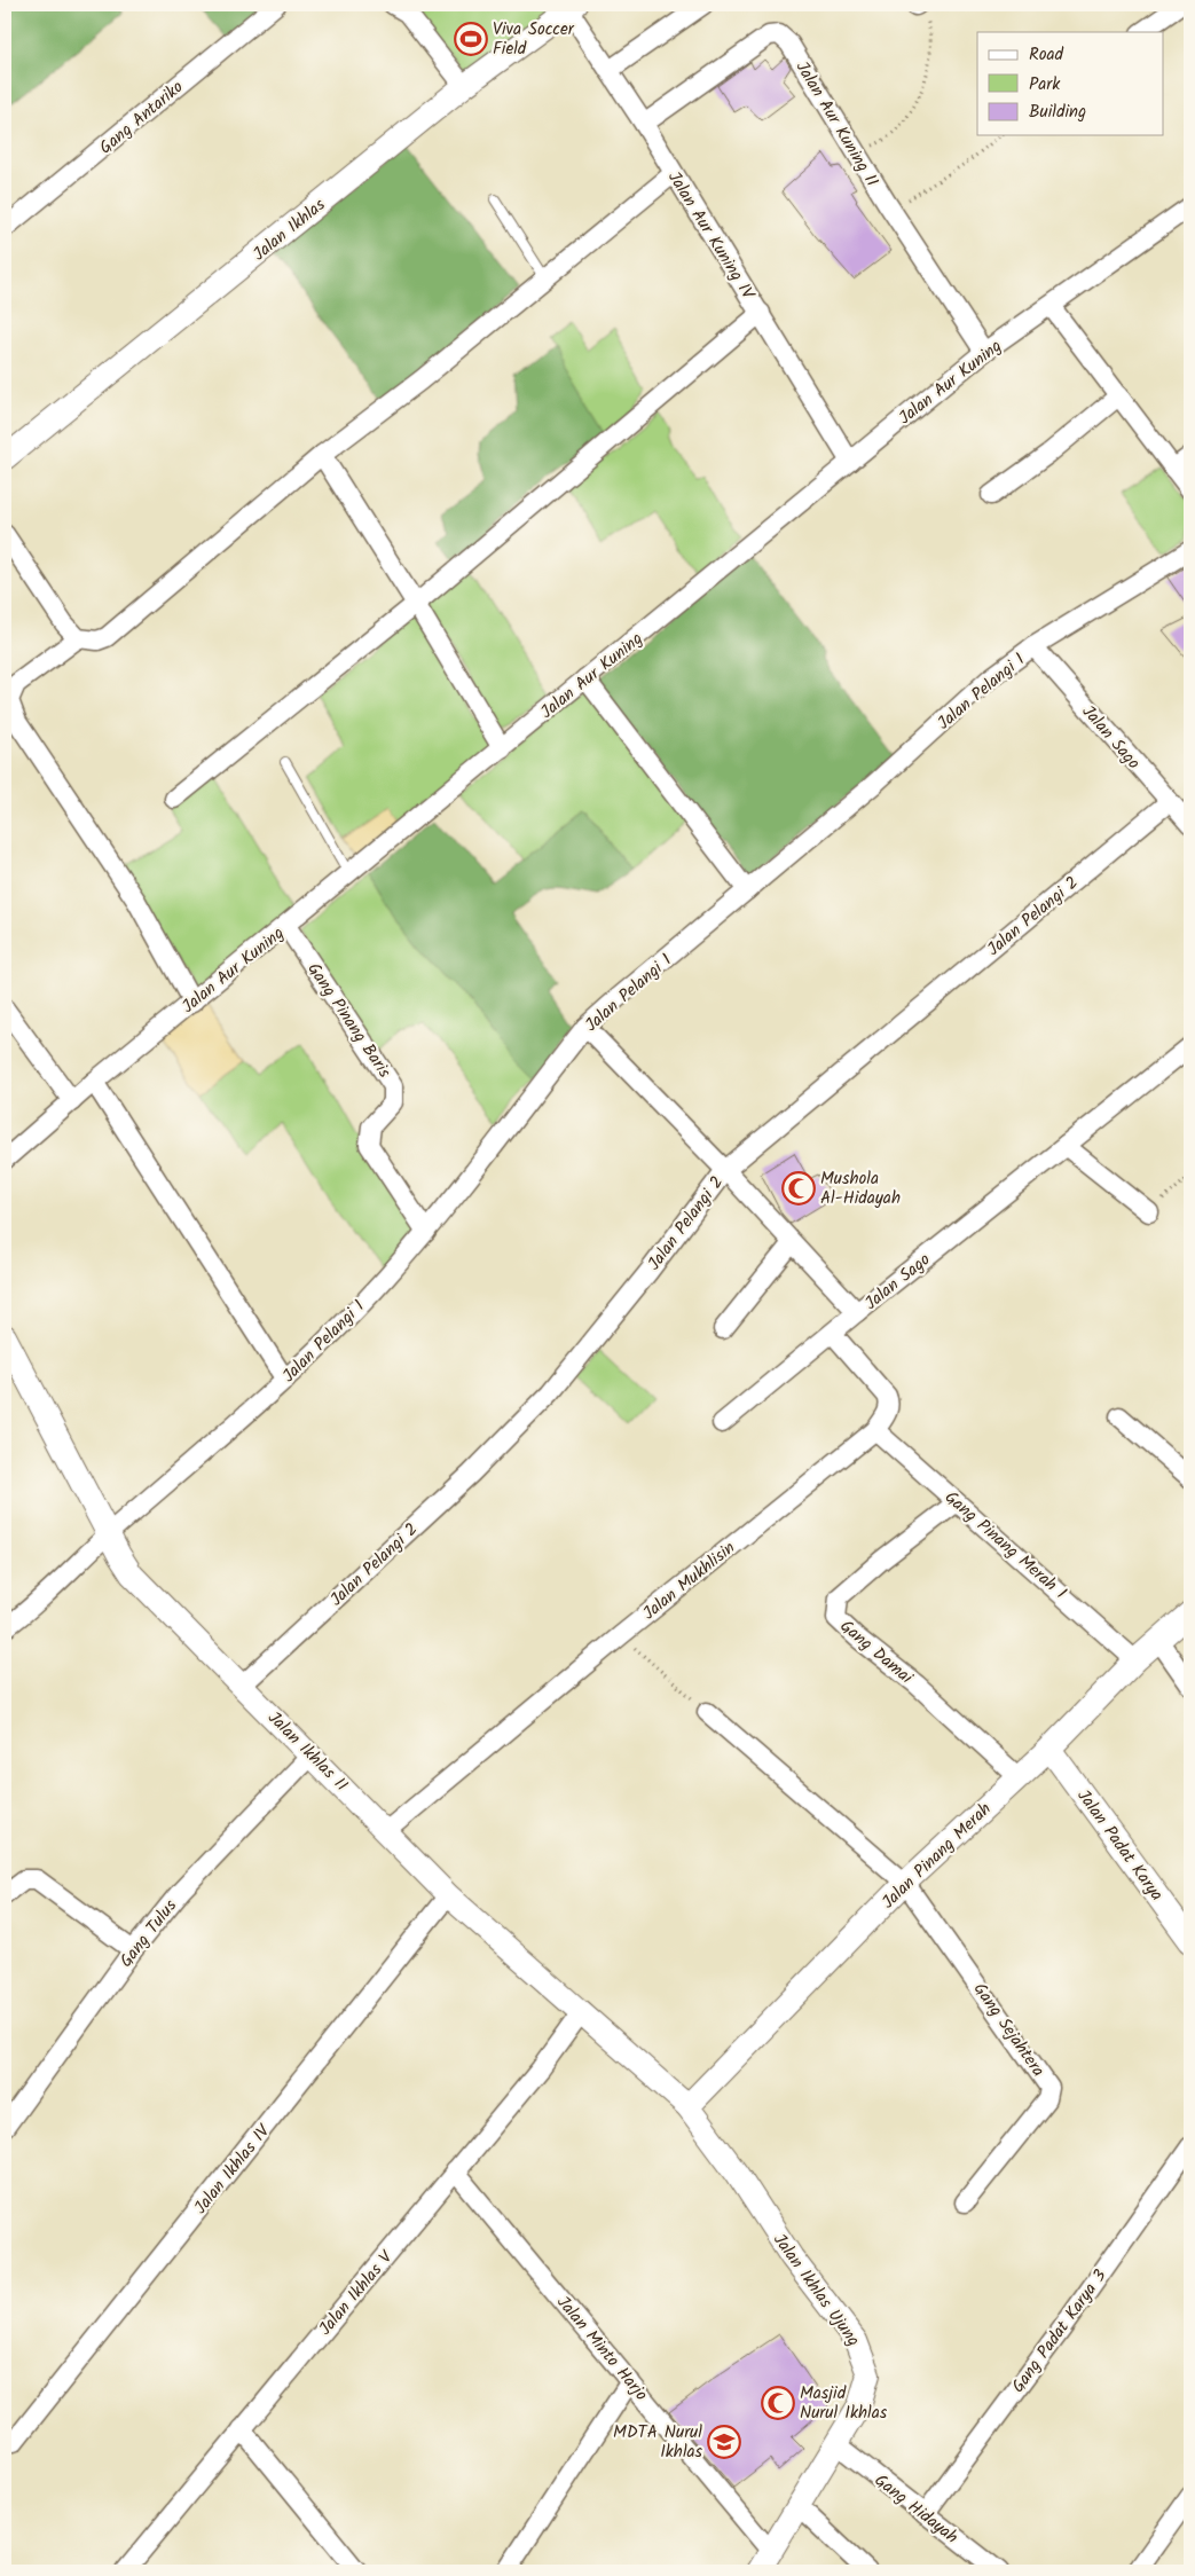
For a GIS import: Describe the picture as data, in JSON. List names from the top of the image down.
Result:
{
  "streets": {
    "street": [
      "Gang Antariko",
      "Jalan Aur Kuning II",
      "Jalan Ikhlas",
      "Jalan Aur Kuning IV",
      "Jalan Aur Kuning",
      "Jalan Pelangi 1",
      "Jalan Sago",
      "Jalan Pelangi 2",
      "Gang Pinang Baris",
      "Gang Pinang Merah 1",
      "Jalan Mukhlisin",
      "Gang Damai",
      "Jalan Ikhlas II",
      "Jalan Padat Karya",
      "Jalan Pinang Merah",
      "Gang Tulus",
      "Gang Sejahtera",
      "Jalan Ikhlas IV",
      "Jalan Ikhlas Ujung",
      "Jalan Ikhlas V",
      "Gang Padat Karya 3",
      "Jalan Minto Harjo",
      "Gang Hidayah"
    ]
  },
  "crossings": [
    ["Jalan Aur Kuning II", "Jalan Aur Kuning IV"],
    ["Jalan Aur Kuning II", "Jalan Aur Kuning"],
    ["Jalan Ikhlas", "Jalan Aur Kuning IV"],
    ["Jalan Aur Kuning IV", "Jalan Aur Kuning"],
    ["Jalan Aur Kuning", "Gang Pinang Baris"],
    ["Jalan Pelangi 1", "Jalan Sago"],
    ["Jalan Pelangi 1", "Gang Pinang Baris"],
    ["Jalan Pelangi 1", "Jalan Ikhlas II"],
    ["Jalan Sago", "Jalan Pelangi 2"],
    ["Jalan Pelangi 2", "Jalan Ikhlas II"],
    ["Gang Pinang Merah 1", "Jalan Mukhlisin"],
    ["Gang Pinang Merah 1", "Gang Damai"],
    ["Gang Pinang Merah 1", "Jalan Pinang Merah"],
    ["Jalan Mukhlisin", "Jalan Ikhlas II"],
    ["Gang Damai", "Jalan Pinang Merah"],
    ["Jalan Ikhlas II", "Jalan Pinang Merah"],
    ["Jalan Ikhlas II", "Gang Tulus"],
    ["Jalan Ikhlas II", "Jalan Ikhlas IV"],
    ["Jalan Ikhlas II", "Jalan Ikhlas Ujung"],
    ["Jalan Ikhlas II", "Jalan Ikhlas V"],
    ["Jalan Padat Karya", "Jalan Pinang Merah"],
    ["Jalan Pinang Merah", "Gang Sejahtera"],
    ["Jalan Pinang Merah", "Jalan Ikhlas Ujung"],
    ["Jalan Ikhlas Ujung", "Jalan Minto Harjo"],
    ["Jalan Ikhlas Ujung", "Gang Hidayah"],
    ["Jalan Ikhlas V", "Jalan Minto Harjo"],
    ["Gang Padat Karya 3", "Gang Hidayah"]
  ],
  "places": {
    "sports": ["Viva Soccer Field"],
    "mosque": ["Mushola Al-Hidayah", "Masjid Nurul Ikhlas"],
    "school or university": ["MDTA Nurul Ikhlas"]
  },
  "legend": ["Road", "Park", "Building"]
}
